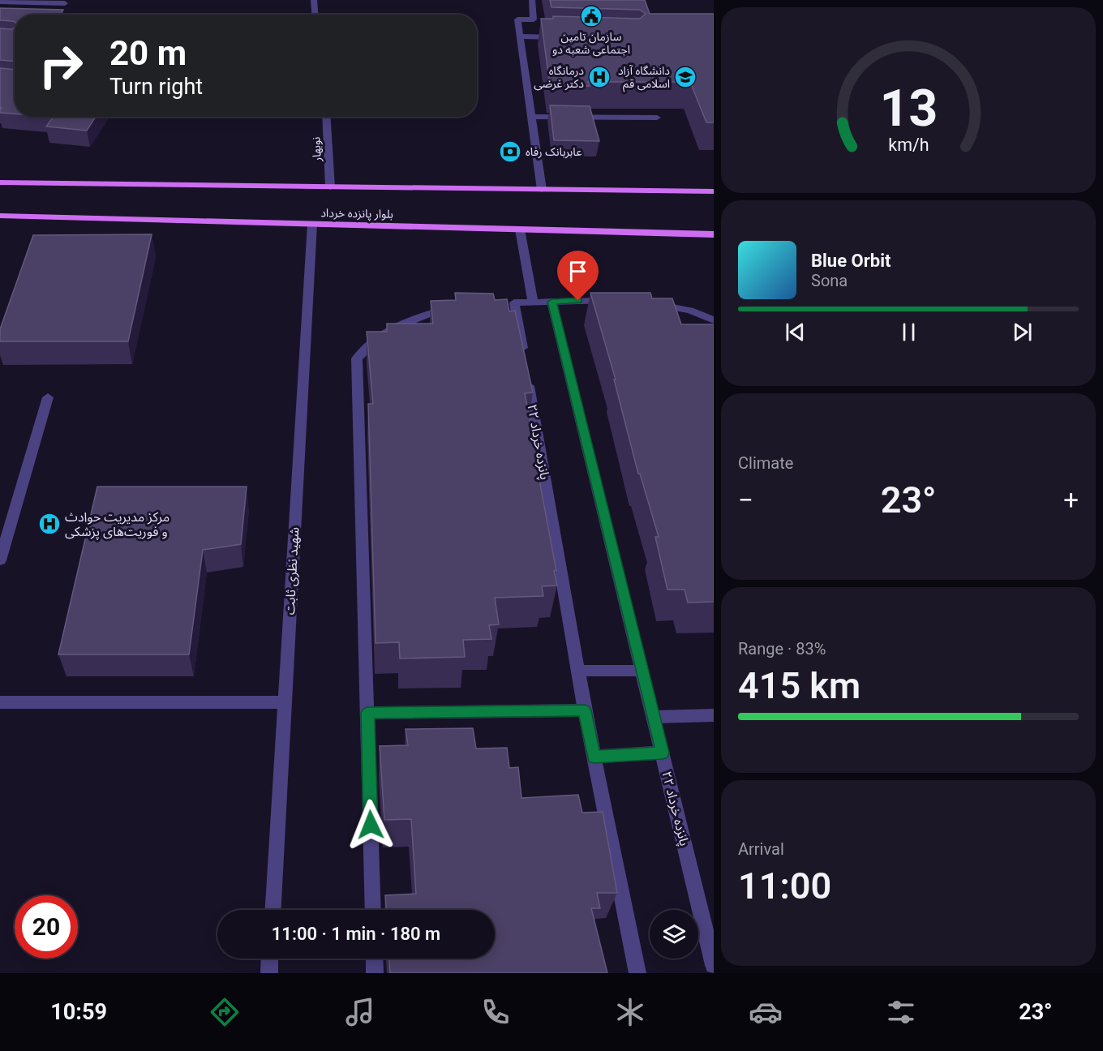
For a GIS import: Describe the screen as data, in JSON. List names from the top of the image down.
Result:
{
  "streets": {
    "main road": ["بلوار پانزده خرداد"],
    "street": ["نوبهار", "پانزده خرداد ۲۲", "شهید نظری ثابت"]
  },
  "crossings": [
    ["نوبهار", "بلوار پانزده خرداد"],
    ["بلوار پانزده خرداد", "شهید نظری ثابت"]
  ],
  "places": {
    "public building": ["سازمان تامین اجتماعی شعبه دو"],
    "hospital": ["درمانگاه دکتر غرضی", "مرکز مدیریت حوادث و فوریت‌های پزشکی"],
    "school or university": ["دانشگاه آزاد اسلامی قم"],
    "bank": ["عابربانک رفاه"]
  },
  "page": {
    "turn": ["20 m", "Turn right"],
    "song": ["Blue Orbit", "Sona"],
    "tile": [
      "Climate",
      ["Range · 83%", "415 km"],
      ["Arrival", "11:00"]
    ],
    "heat": ["−", "23°", "+"],
    "limit": "20",
    "trip": "11:00 · 1 min · 180 m",
    "tabs": ["10:59", "23°"],
    "gauge": ["13", "km/h"]
  }
}
